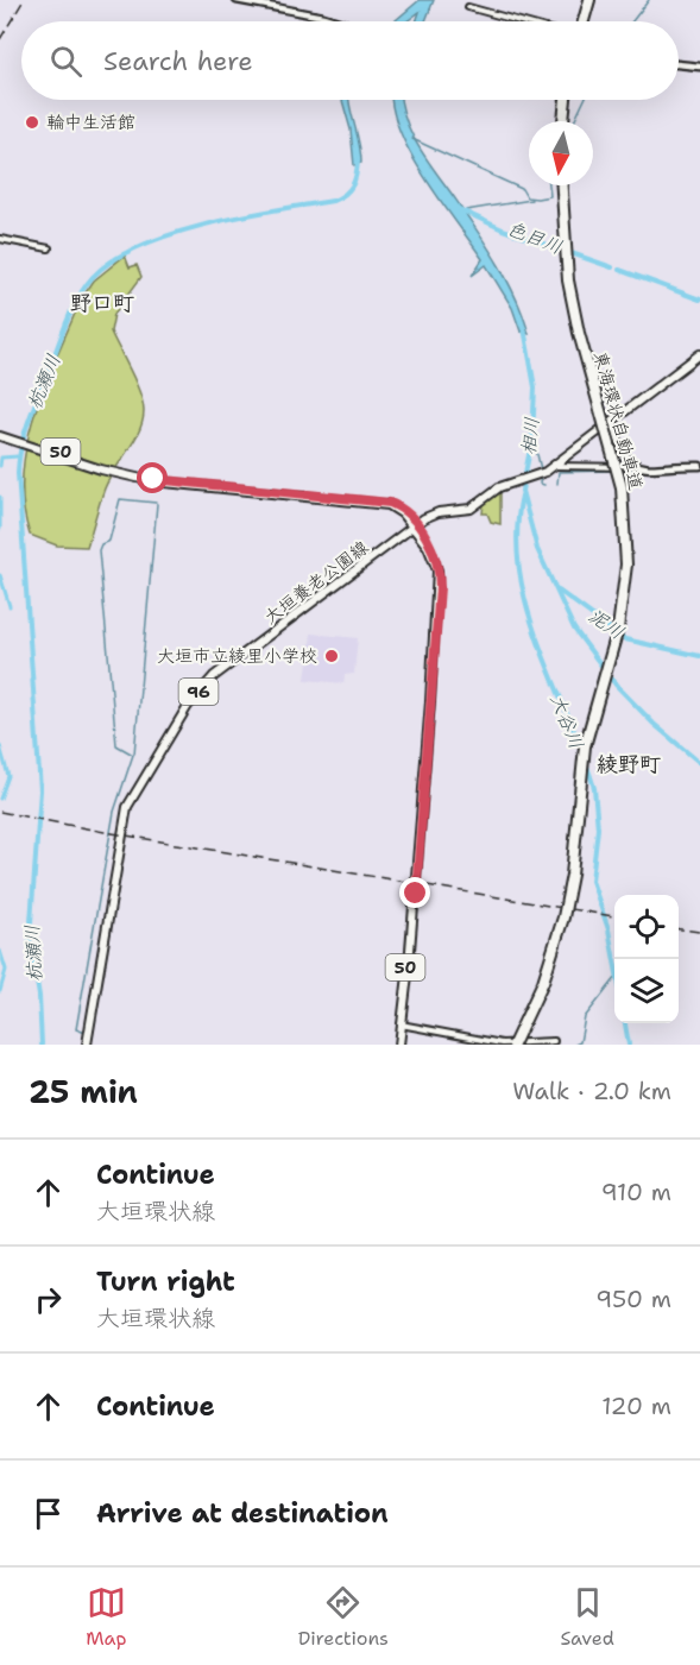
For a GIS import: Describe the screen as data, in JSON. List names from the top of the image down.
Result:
{
  "streets": {
    "highway": ["東海環状自動車道"],
    "main road": ["50", "大垣養老公園線", "96"]
  },
  "crossings": [
    ["50", "大垣養老公園線"]
  ],
  "districts": ["野口町", "綾野町"],
  "water": [
    "色目川",
    "杭瀬川",
    "相川",
    "泥川",
    "大谷川"
  ],
  "places": ["輪中生活館", "大垣市立綾里小学校"],
  "north": "bottom",
  "page": {
    "search": "Search here",
    "heading": ["25 min", "Walk · 2.0 km"],
    "list": [
      ["Continue", "大垣環状線", "910 m"],
      ["Turn right", "大垣環状線", "950 m"],
      ["Continue", "120 m"],
      "Arrive at destination"
    ],
    "nav": ["Map", "Directions", "Saved"]
  }
}
